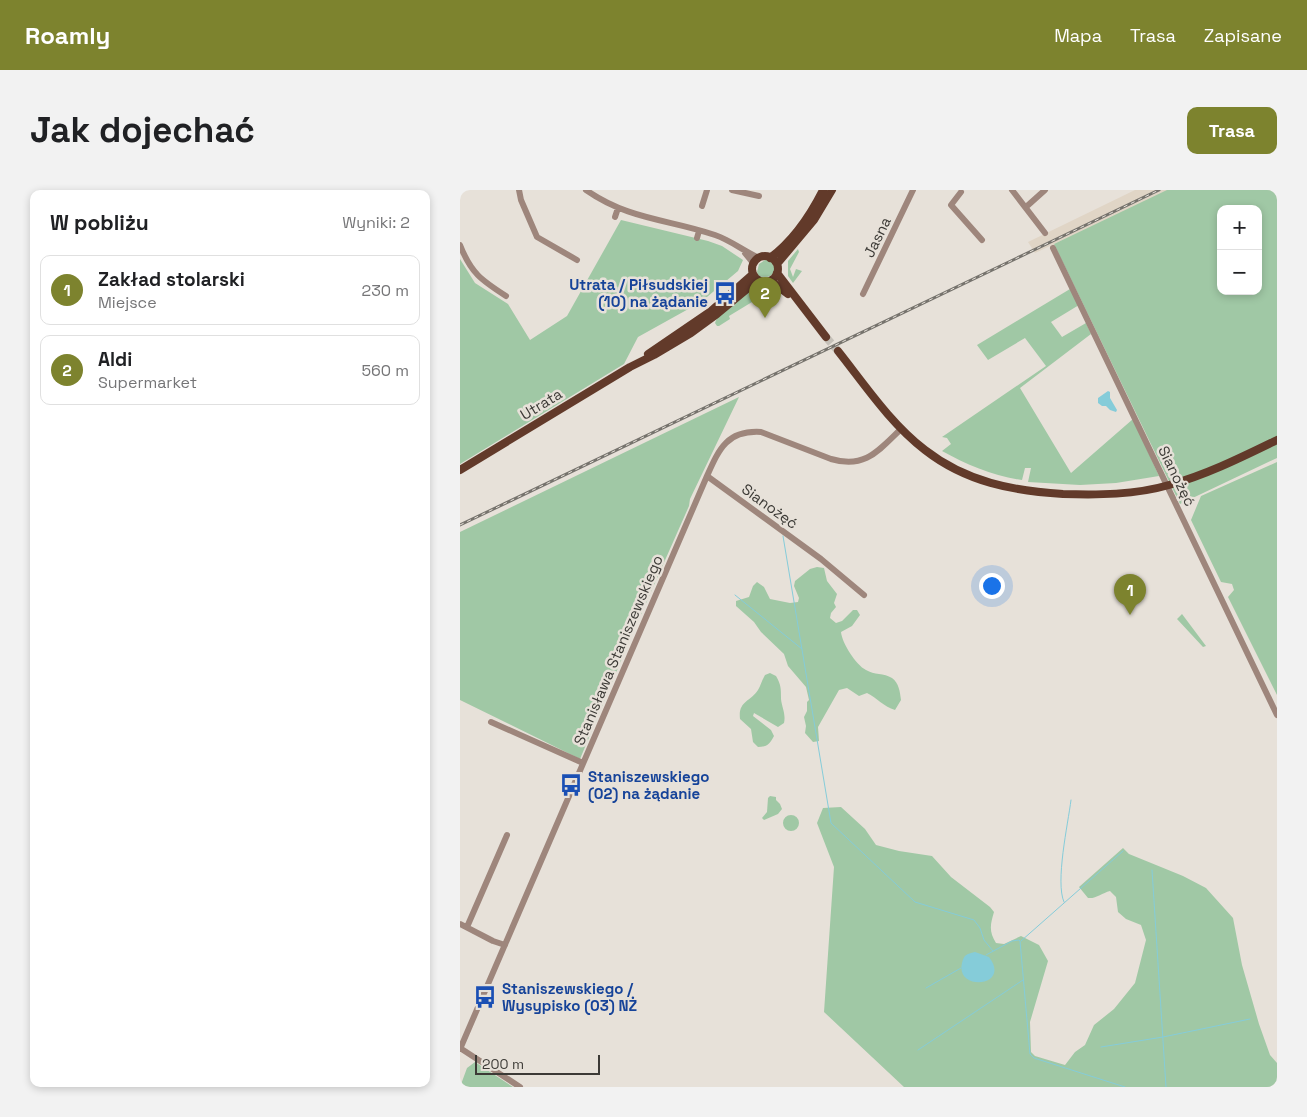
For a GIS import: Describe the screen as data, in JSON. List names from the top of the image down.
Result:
{
  "streets": {
    "main road": ["Utrata"],
    "street": ["Jasna", "Sianożęć", "Stanisława Staniszewskiego"]
  },
  "crossings": [
    ["Sianożęć", "Stanisława Staniszewskiego"]
  ],
  "places": {
    "bus stop": ["Utrata / Piłsudskiej (10) na żądanie", "Staniszewskiego (02) na żądanie", "Staniszewskiego / Wysypisko (03) NŻ"]
  },
  "scale_bar": "200 m",
  "page": {
    "header": "Roamly",
    "nav": ["Mapa", "Trasa", "Zapisane"],
    "buttons": "Trasa",
    "title": "Jak dojechać",
    "heading": ["W pobliżu", "Wyniki: 2"],
    "map_buttons": ["+", "−"],
    "list": [
      {
        "mark": "1",
        "name": "Zakład stolarski",
        "note": "Miejsce",
        "value": "230 m"
      },
      {
        "mark": "2",
        "name": "Aldi",
        "note": "Supermarket",
        "value": "560 m"
      }
    ],
    "pins": ["2", "1"],
    "scale": "200 m"
  }
}
